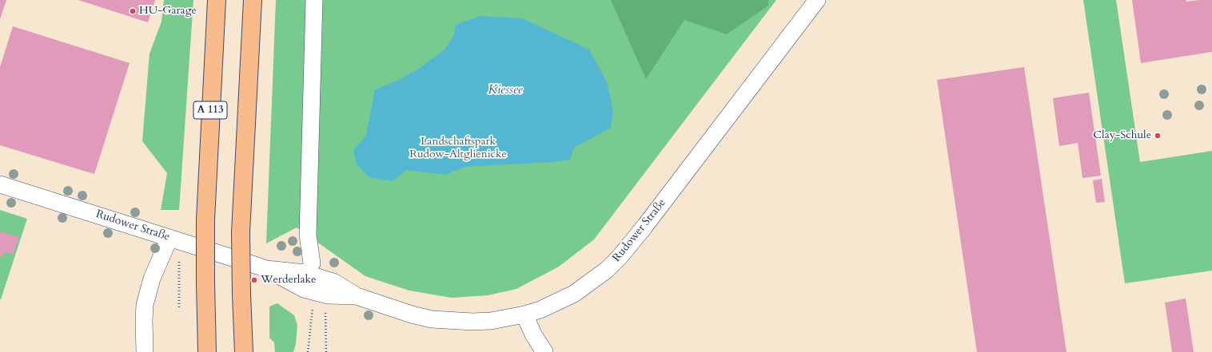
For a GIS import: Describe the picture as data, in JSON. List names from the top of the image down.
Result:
{
  "streets": {
    "highway": ["A 113"],
    "street": ["Rudower Straße"]
  },
  "water": ["Kiessee"],
  "parks": ["Landschaftspark Rudow-Altglienicke"],
  "places": ["HU-Garage", "Clay-Schule", "Werderlake"]
}
